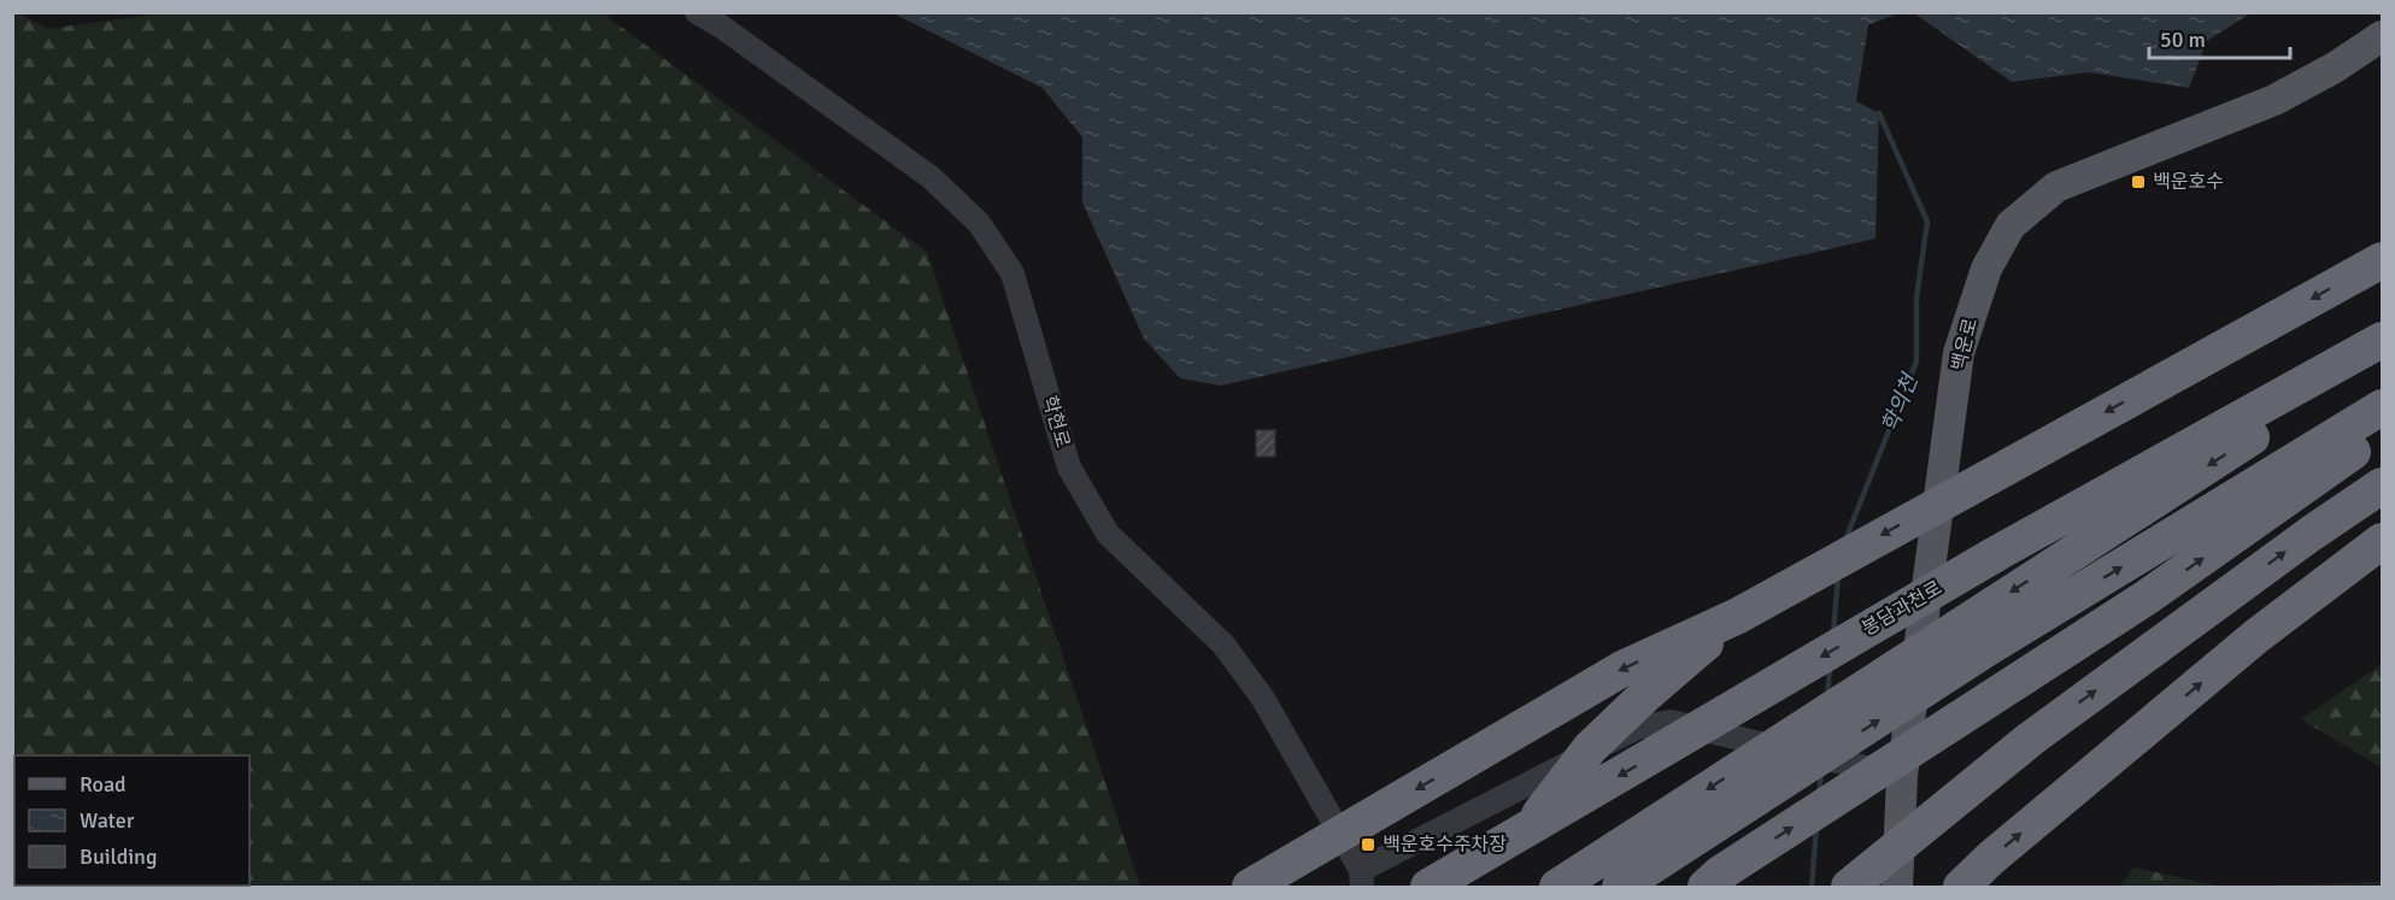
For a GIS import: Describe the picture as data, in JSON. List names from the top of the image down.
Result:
{
  "streets": {
    "highway": ["봉담과천로"],
    "main road": ["백운로"],
    "street": ["학현로"]
  },
  "water": ["학의천"],
  "places": {
    "transit": ["백운호수", "백운호수주차장"]
  },
  "legend": ["Road", "Water", "Building"],
  "scale_bar": "50 m"
}
